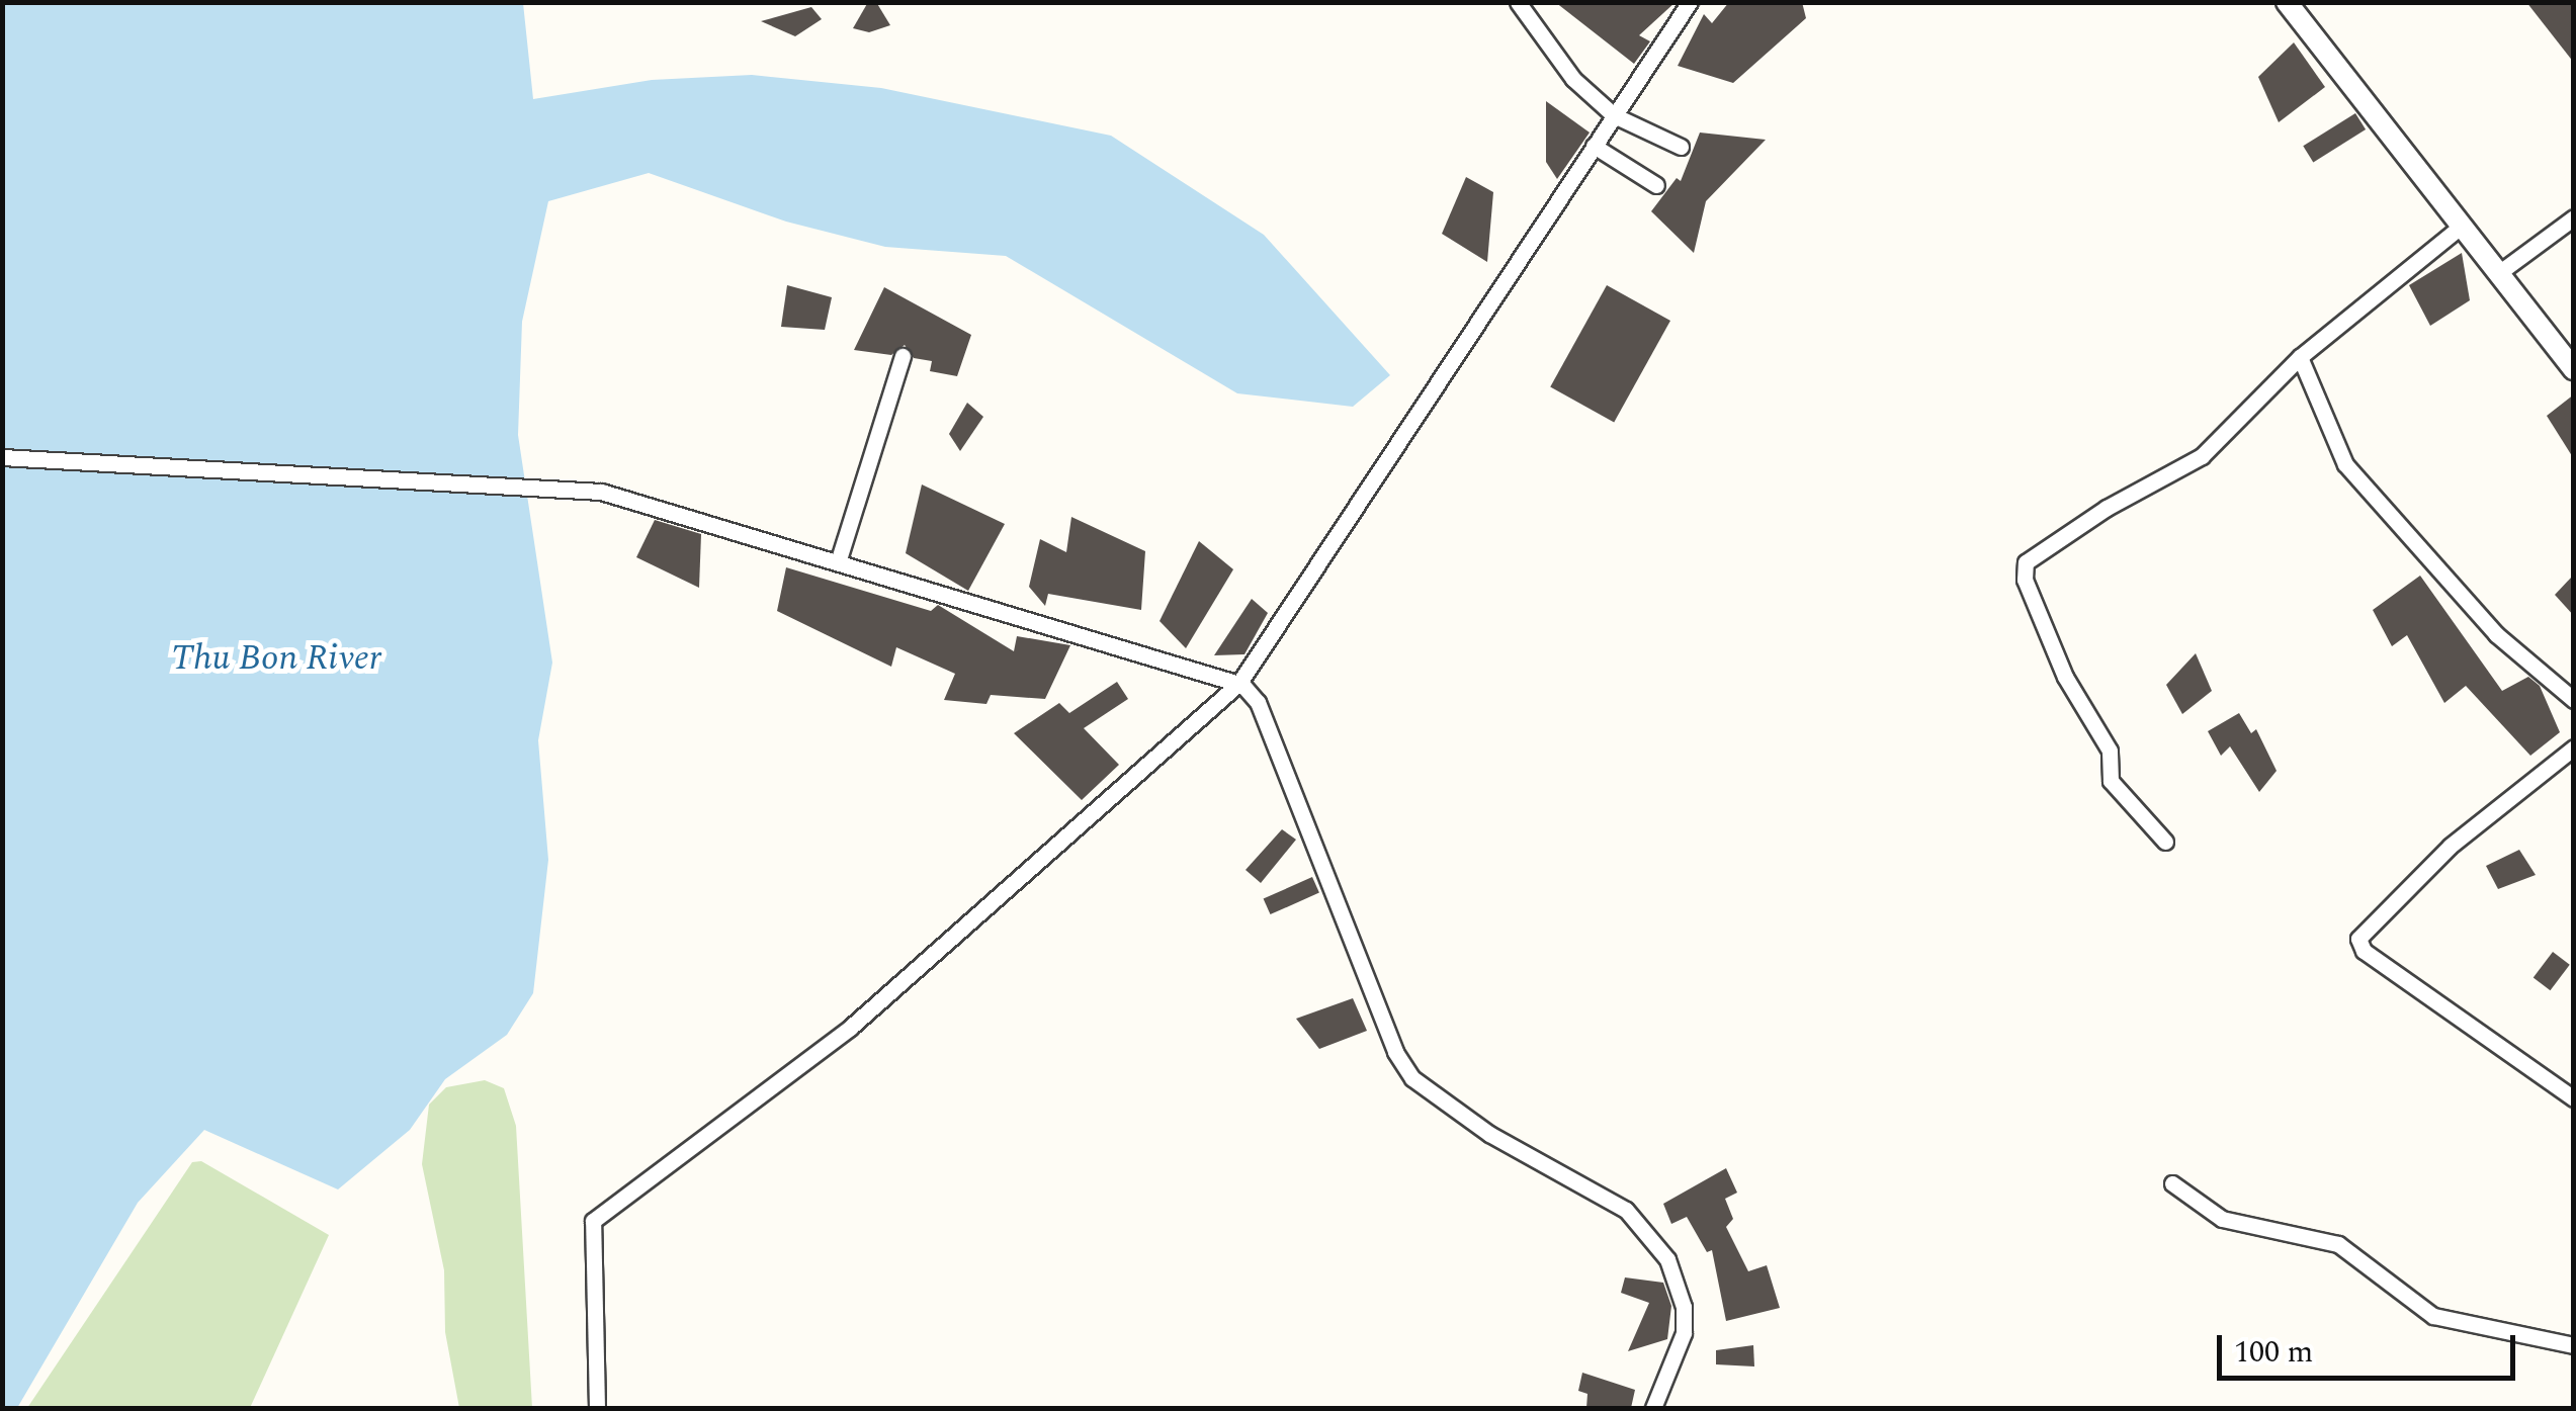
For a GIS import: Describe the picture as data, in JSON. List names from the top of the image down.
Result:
{
  "water": ["Thu Bon River"],
  "scale_bar": "100 m"
}
